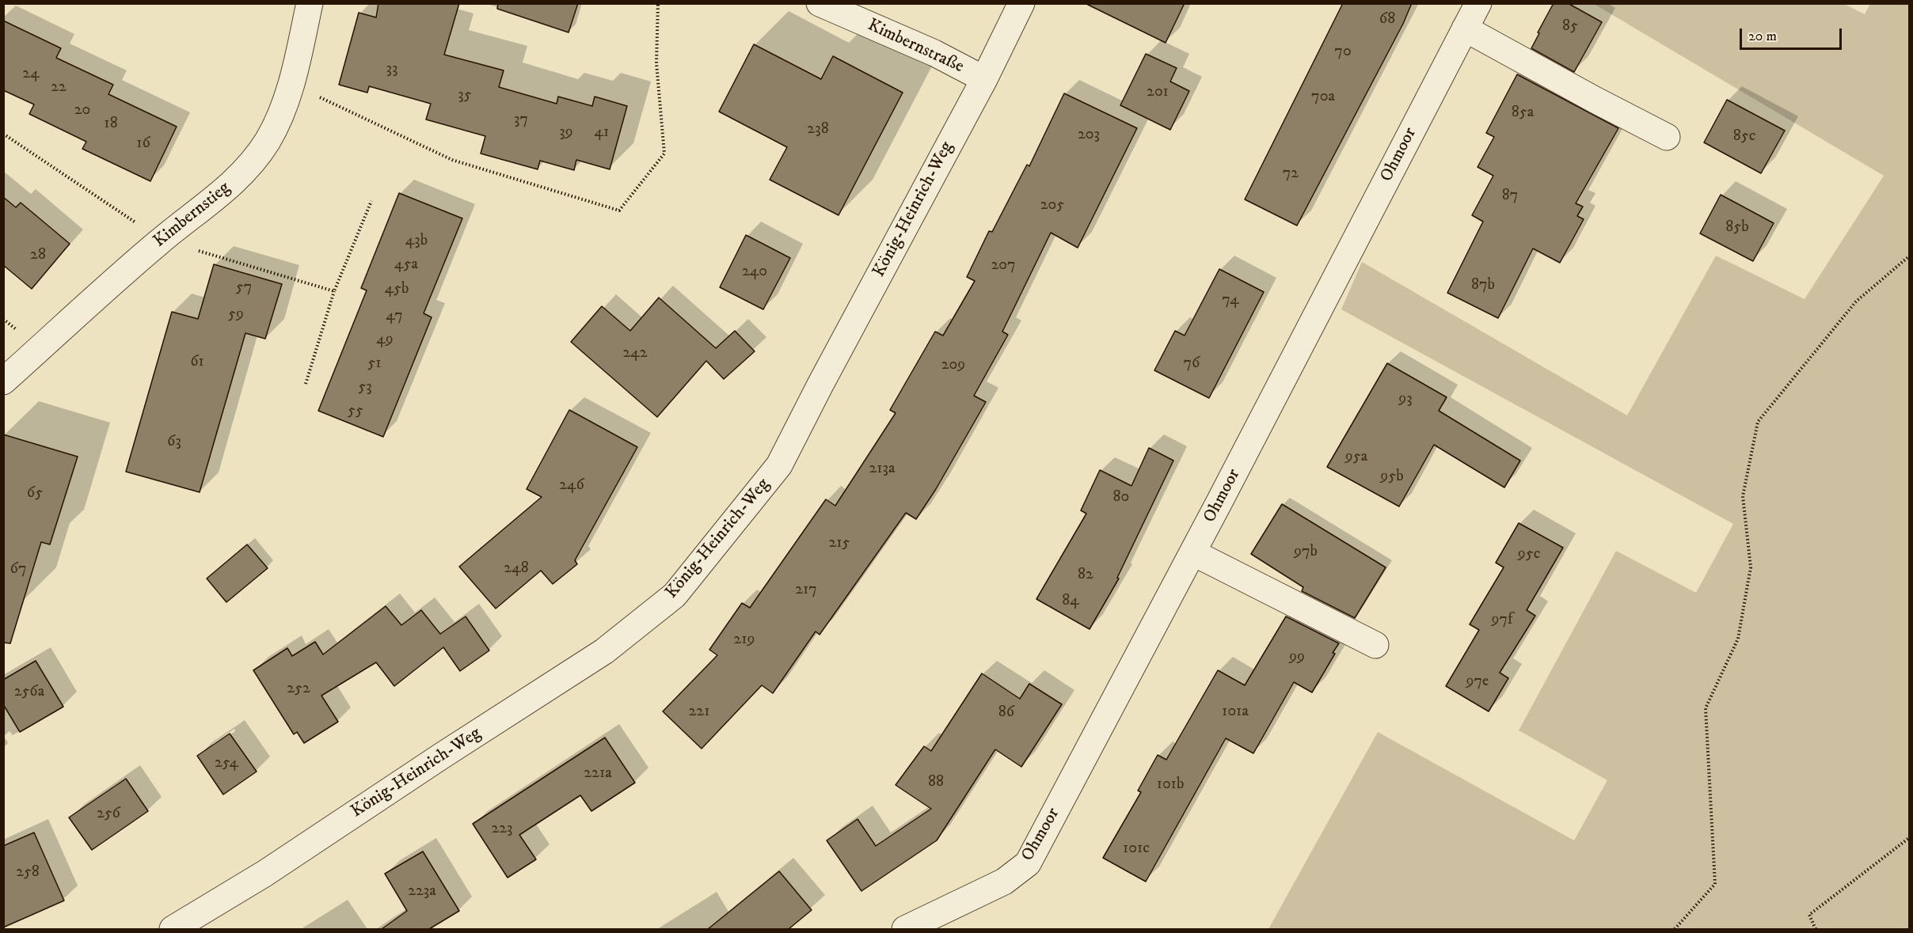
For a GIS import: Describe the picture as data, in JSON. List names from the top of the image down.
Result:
{
  "streets": {
    "street": [
      "Kimbernstraße",
      "Ohmoor",
      "König-Heinrich-Weg",
      "Kimbernstieg"
    ]
  },
  "crossings": [
    ["Kimbernstraße", "König-Heinrich-Weg"]
  ],
  "house_numbers": [
    "68",
    "85",
    "70",
    "33",
    "24",
    "22",
    "201",
    "35",
    "70a",
    "20",
    "85a",
    "37",
    "18",
    "238",
    "39",
    "41",
    "203",
    "85c",
    "16",
    "72",
    "87",
    "205",
    "85b",
    "43b",
    "28",
    "45a",
    "207",
    "240",
    "87b",
    "57",
    "45b",
    "74",
    "59",
    "47",
    "49",
    "242",
    "61",
    "51",
    "76",
    "209",
    "53",
    "93",
    "55",
    "63",
    "95a",
    "213a",
    "95b",
    "246",
    "65",
    "80",
    "215",
    "97b",
    "95c",
    "248",
    "67",
    "82",
    "217",
    "84",
    "97f",
    "219",
    "99",
    "97e",
    "252",
    "256a",
    "221",
    "101a",
    "86",
    "254",
    "221a",
    "88",
    "101b",
    "256",
    "223",
    "101c",
    "258",
    "223a"
  ],
  "scale_bar": "20 m"
}
